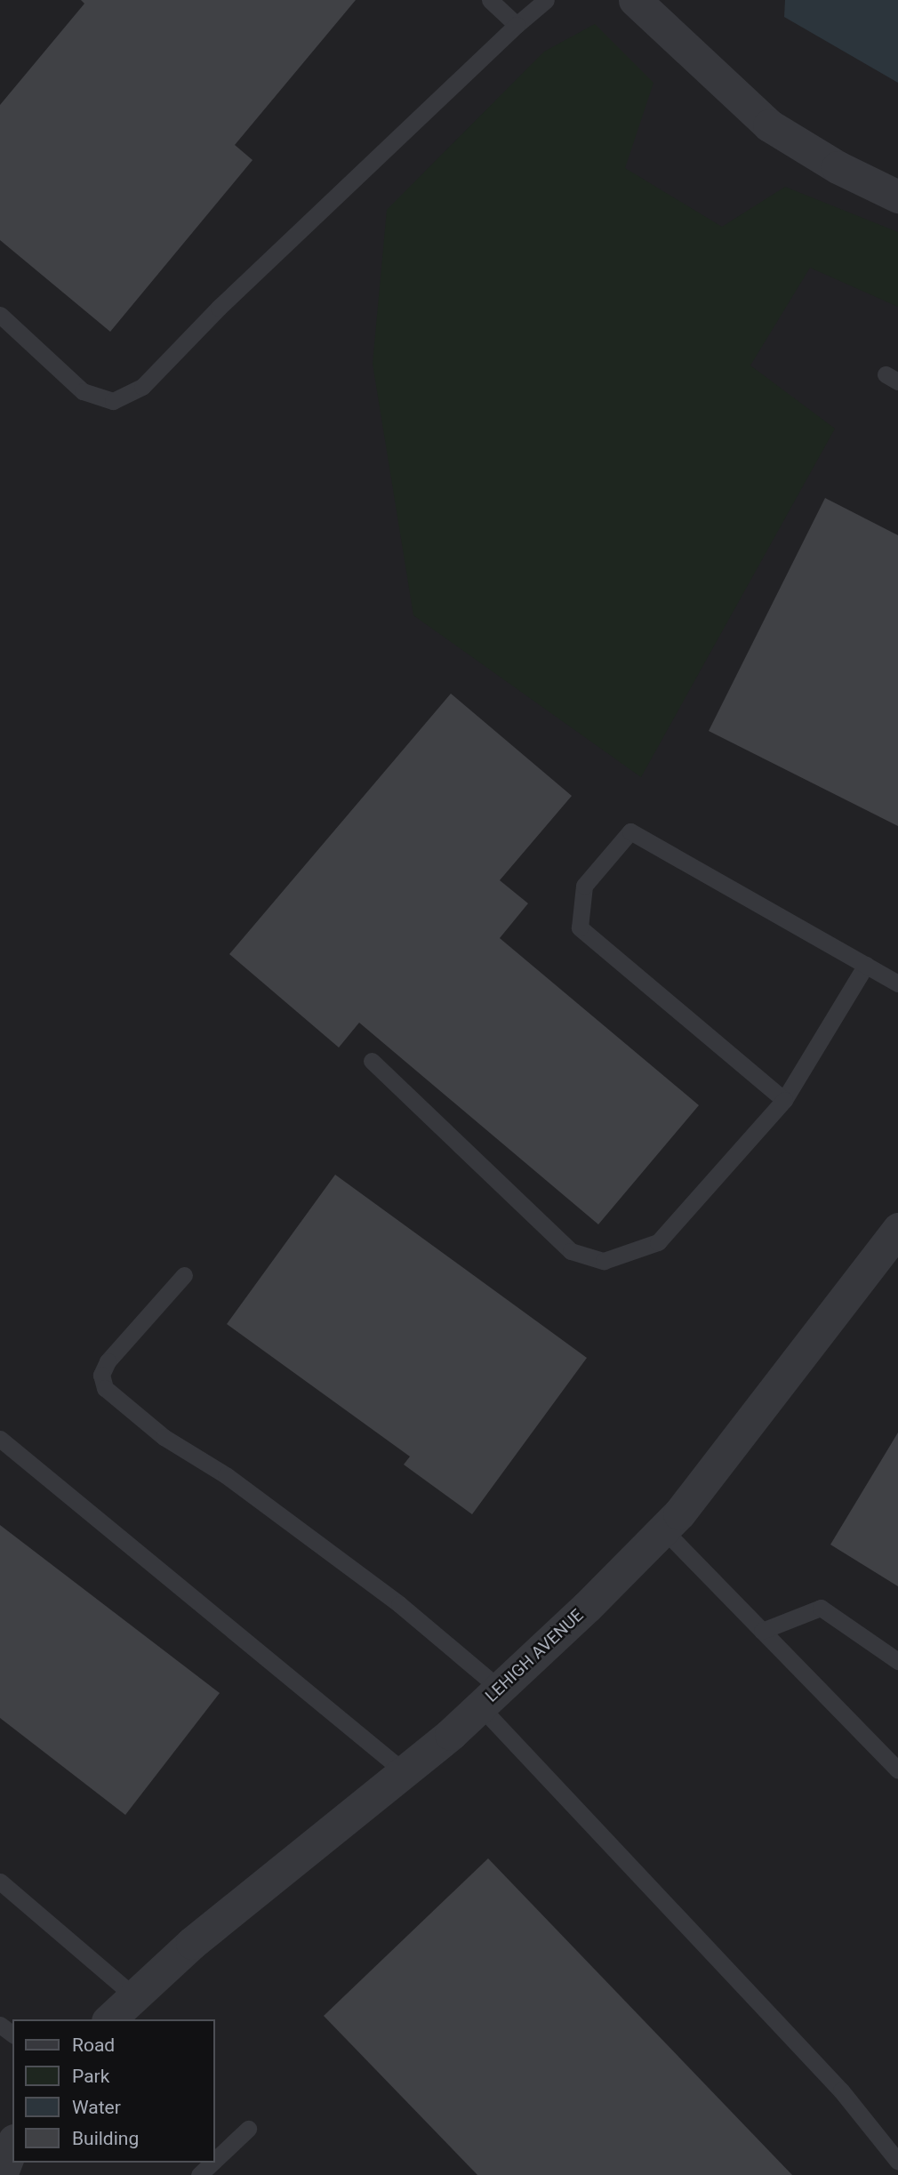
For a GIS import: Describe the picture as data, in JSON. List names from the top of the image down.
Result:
{
  "streets": {
    "street": ["LEHIGH AVENUE"]
  },
  "legend": [
    "Road",
    "Park",
    "Water",
    "Building"
  ]
}
